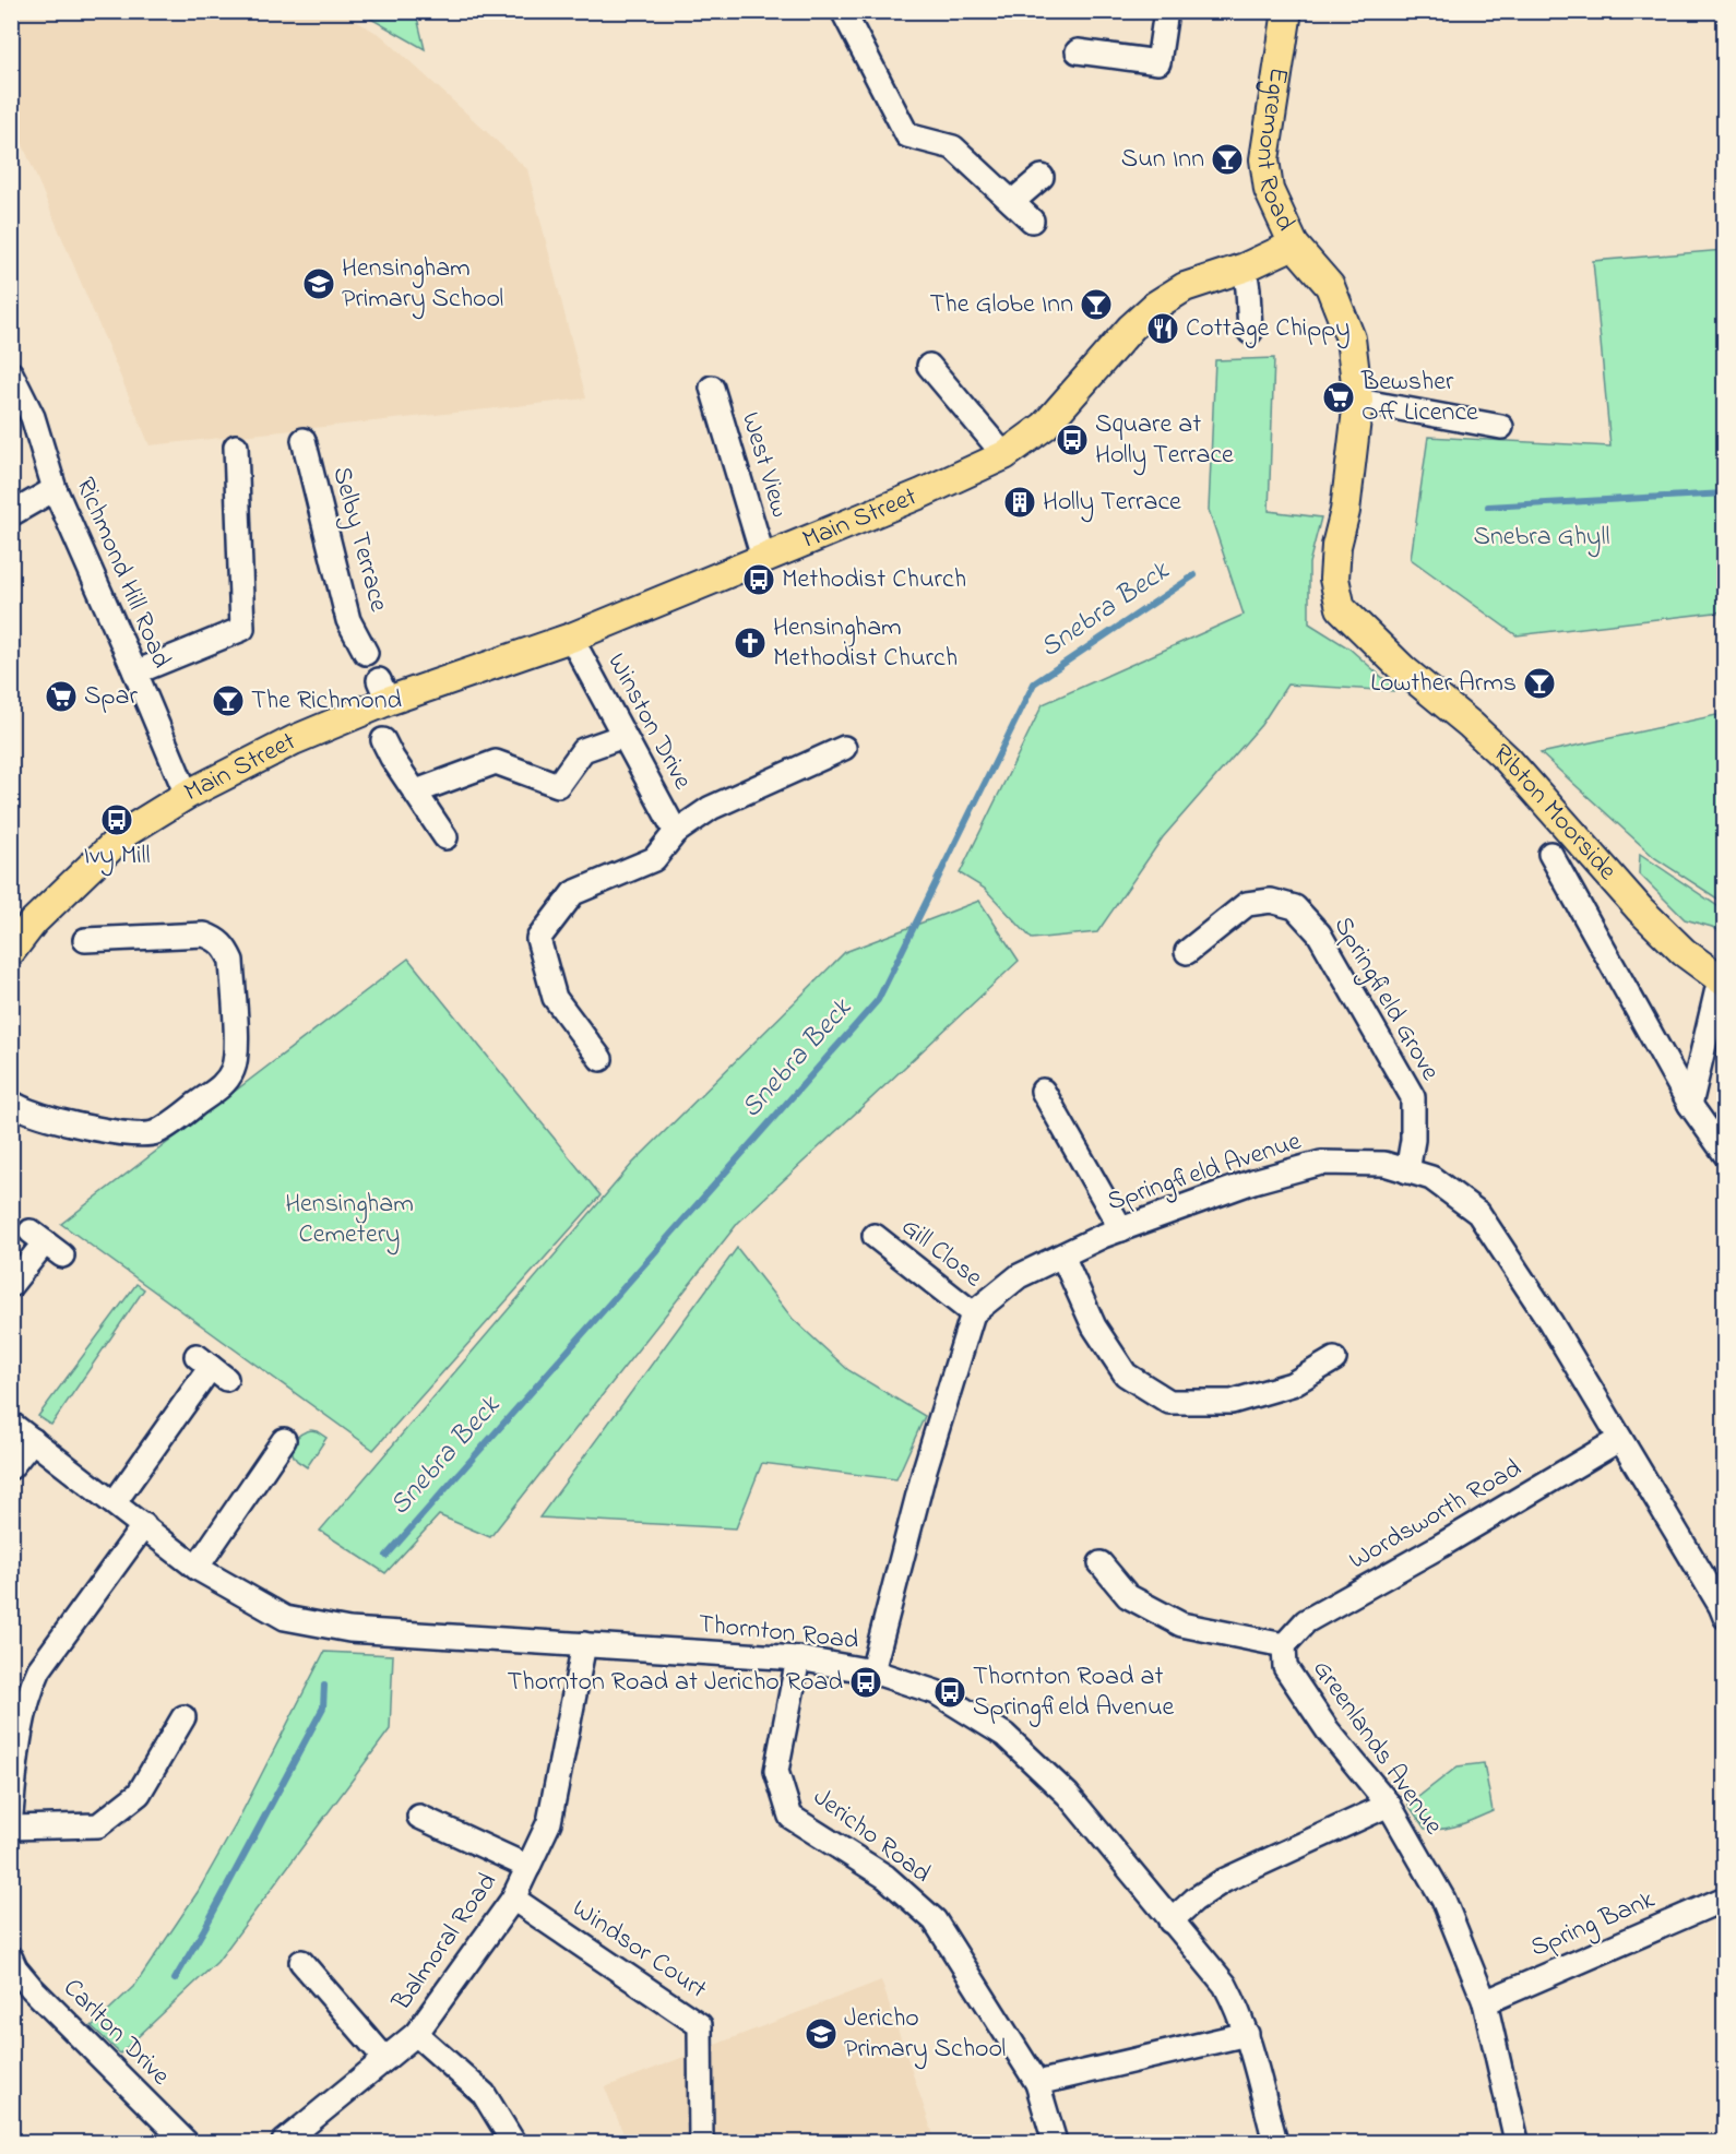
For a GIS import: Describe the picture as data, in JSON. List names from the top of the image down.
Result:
{
  "streets": {
    "main road": ["Egremont Road", "Main Street", "Ribton Moorside"],
    "street": [
      "West View",
      "Selby Terrace",
      "Richmond Hill Road",
      "Winston Drive",
      "Springfield Grove",
      "Springfield Avenue",
      "Gill Close",
      "Wordsworth Road",
      "Thornton Road",
      "Greenlands Avenue",
      "Jericho Road",
      "Spring Bank",
      "Balmoral Road",
      "Windsor Court",
      "Carlton Drive"
    ]
  },
  "crossings": [
    ["Egremont Road", "Main Street"],
    ["West View", "Main Street"],
    ["Main Street", "Richmond Hill Road"],
    ["Main Street", "Winston Drive"],
    ["Springfield Grove", "Springfield Avenue"],
    ["Springfield Avenue", "Gill Close"],
    ["Springfield Avenue", "Wordsworth Road"],
    ["Wordsworth Road", "Greenlands Avenue"],
    ["Thornton Road", "Jericho Road"],
    ["Thornton Road", "Balmoral Road"],
    ["Greenlands Avenue", "Spring Bank"],
    ["Balmoral Road", "Windsor Court"]
  ],
  "water": ["Snebra Beck"],
  "parks": ["Snebra Ghyll", "Hensingham Cemetery"],
  "places": {
    "bar": [
      "Sun Inn",
      "The Globe Inn",
      "Lowther Arms",
      "The Richmond"
    ],
    "school or university": ["Hensingham Primary School", "Jericho Primary School"],
    "restaurant": ["Cottage Chippy"],
    "supermarket": ["Bewsher Off Licence", "Spar"],
    "bus stop": [
      "Square at Holly Terrace",
      "Methodist Church",
      "Ivy Mill",
      "Thornton Road at Jericho Road",
      "Thornton Road at Springfield Avenue"
    ],
    "building": ["Holly Terrace"],
    "church": ["Hensingham Methodist Church"]
  }
}
